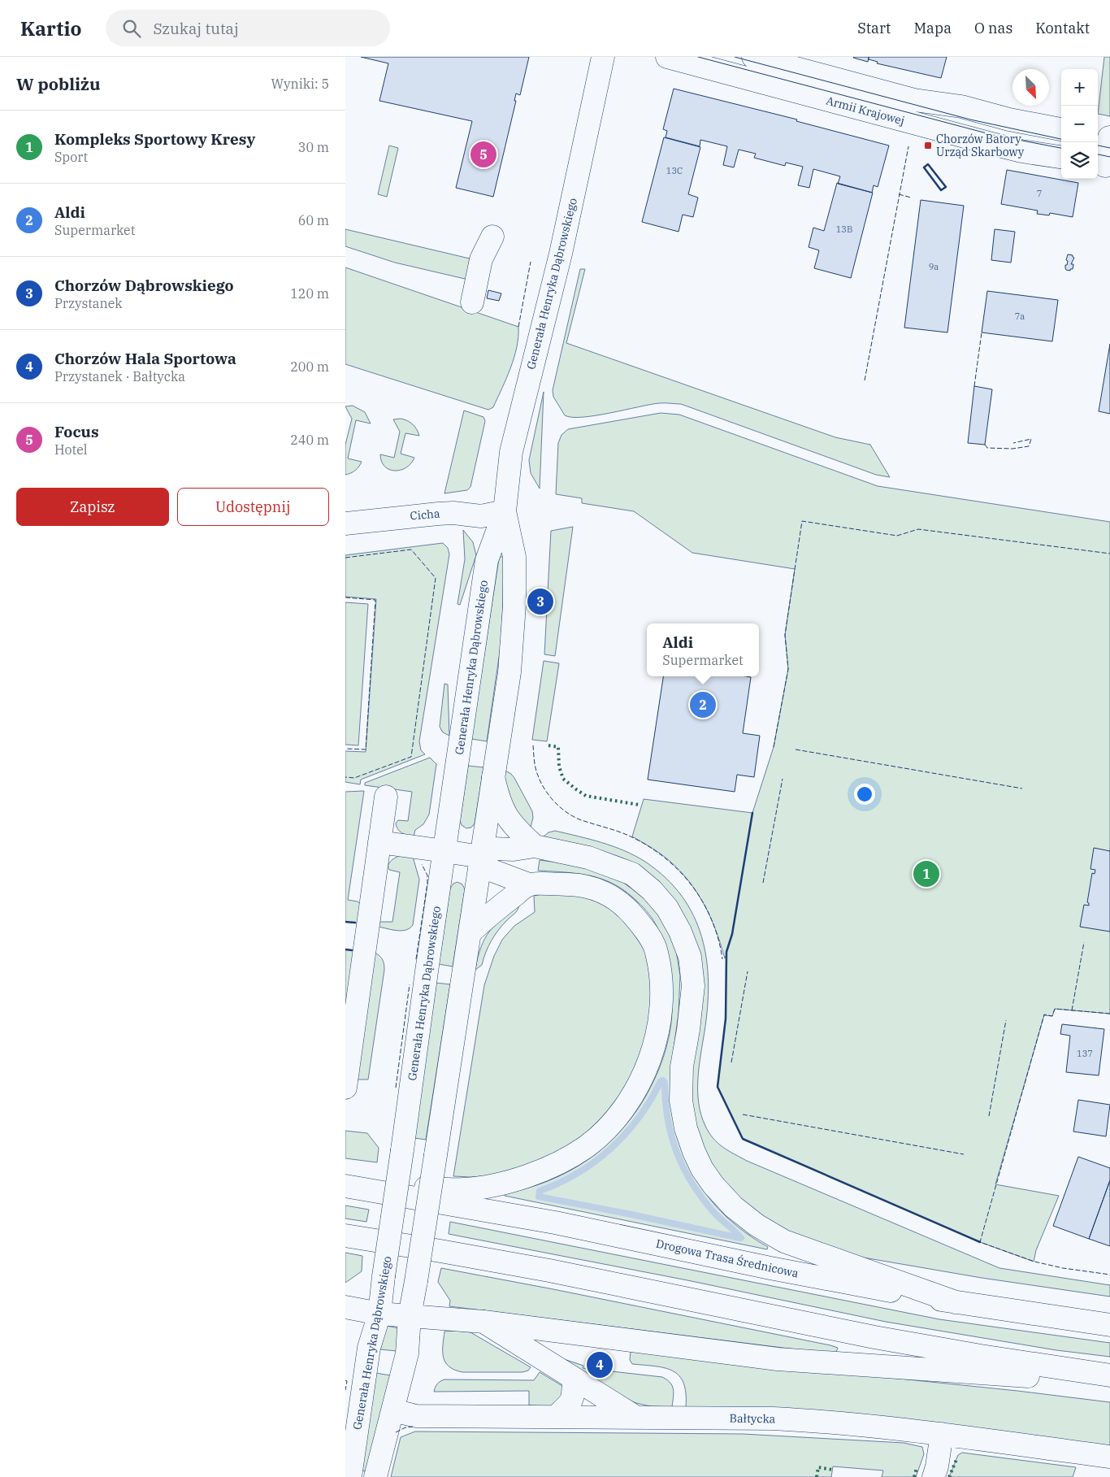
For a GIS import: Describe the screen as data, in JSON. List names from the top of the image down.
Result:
{
  "streets": {
    "street": [
      "Armii Krajowej",
      "Generała Henryka Dąbrowskiego",
      "Cicha",
      "Drogowa Trasa Średnicowa",
      "Bałtycka"
    ]
  },
  "crossings": [
    ["Generała Henryka Dąbrowskiego", "Cicha"],
    ["Generała Henryka Dąbrowskiego", "Bałtycka"]
  ],
  "places": {
    "transit": ["Chorzów Batory Urząd Skarbowy"]
  },
  "house_numbers": [
    "13C",
    "7",
    "13B",
    "9a",
    "7a",
    "137"
  ],
  "north": "bottom right",
  "page": {
    "header": "Kartio",
    "search": "Szukaj tutaj",
    "nav": [
      "Start",
      "Mapa",
      "O nas",
      "Kontakt"
    ],
    "heading": ["W pobliżu", "Wyniki: 5"],
    "map_buttons": ["+", "−"],
    "list": [
      {
        "mark": "1",
        "name": "Kompleks Sportowy Kresy",
        "note": "Sport",
        "value": "30 m"
      },
      {
        "mark": "2",
        "name": "Aldi",
        "note": "Supermarket",
        "value": "60 m"
      },
      {
        "mark": "3",
        "name": "Chorzów Dąbrowskiego",
        "note": "Przystanek",
        "value": "120 m"
      },
      {
        "mark": "4",
        "name": "Chorzów Hala Sportowa",
        "note": "Przystanek · Bałtycka",
        "value": "200 m"
      },
      {
        "mark": "5",
        "name": "Focus",
        "note": "Hotel",
        "value": "240 m"
      }
    ],
    "pins": [
      "5",
      "3",
      "2",
      "1",
      "4"
    ],
    "buttons": ["Zapisz", "Udostępnij"],
    "popup": ["Aldi", "Supermarket"]
  }
}
